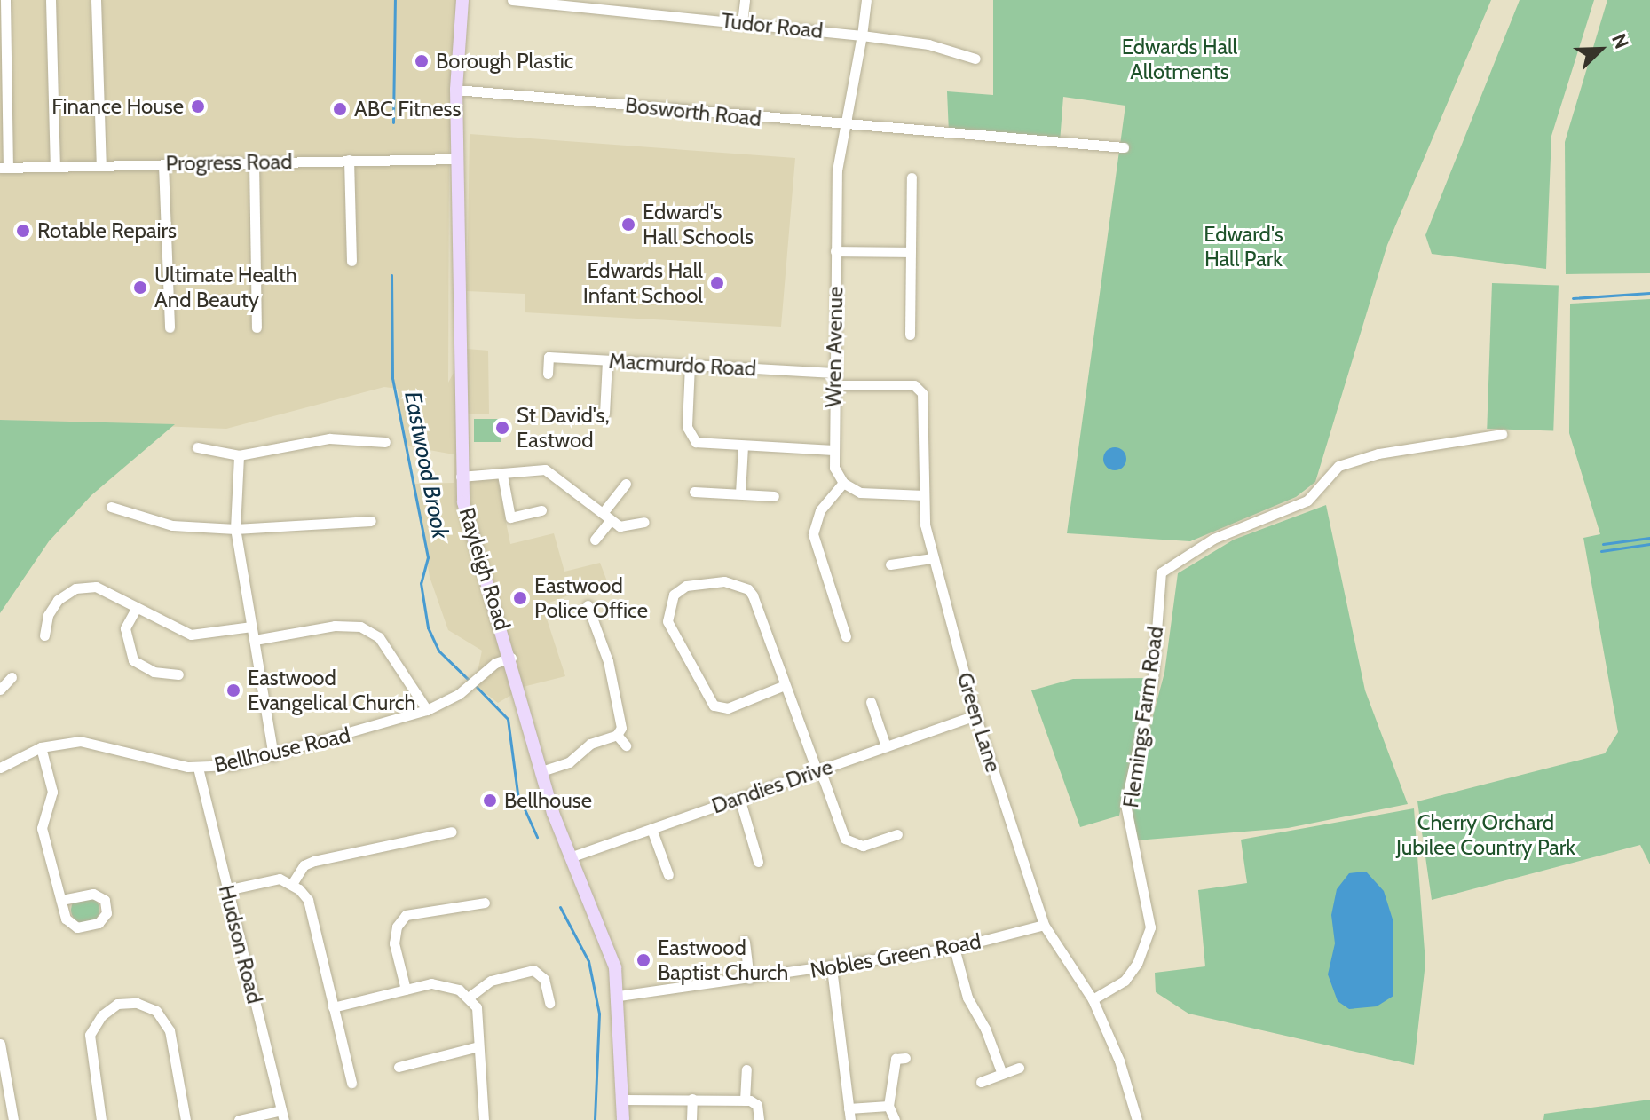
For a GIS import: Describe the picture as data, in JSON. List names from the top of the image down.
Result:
{
  "streets": {
    "main road": ["Rayleigh Road"],
    "street": [
      "Tudor Road",
      "Bosworth Road",
      "Progress Road",
      "Wren Avenue",
      "Macmurdo Road",
      "Flemings Farm Road",
      "Green Lane",
      "Bellhouse Road",
      "Dandies Drive",
      "Hudson Road",
      "Nobles Green Road"
    ]
  },
  "crossings": [
    ["Tudor Road", "Wren Avenue"],
    ["Bosworth Road", "Wren Avenue"],
    ["Bosworth Road", "Rayleigh Road"],
    ["Progress Road", "Rayleigh Road"],
    ["Wren Avenue", "Macmurdo Road"],
    ["Wren Avenue", "Green Lane"],
    ["Rayleigh Road", "Bellhouse Road"],
    ["Rayleigh Road", "Dandies Drive"],
    ["Rayleigh Road", "Nobles Green Road"],
    ["Flemings Farm Road", "Green Lane"],
    ["Green Lane", "Dandies Drive"],
    ["Green Lane", "Nobles Green Road"],
    ["Bellhouse Road", "Hudson Road"]
  ],
  "water": ["Eastwood Brook"],
  "parks": ["Edwards Hall Allotments", "Edward's Hall Park", "Cherry Orchard Jubilee Country Park"],
  "places": [
    "Borough Plastic",
    "Finance House",
    "ABC Fitness",
    "Edward's Hall Schools",
    "Rotable Repairs",
    "Edwards Hall Infant School",
    "Ultimate Health And Beauty",
    "St David's, Eastwod",
    "Eastwood Police Office",
    "Eastwood Evangelical Church",
    "Bellhouse",
    "Eastwood Baptist Church"
  ],
  "north": "top right"
}
